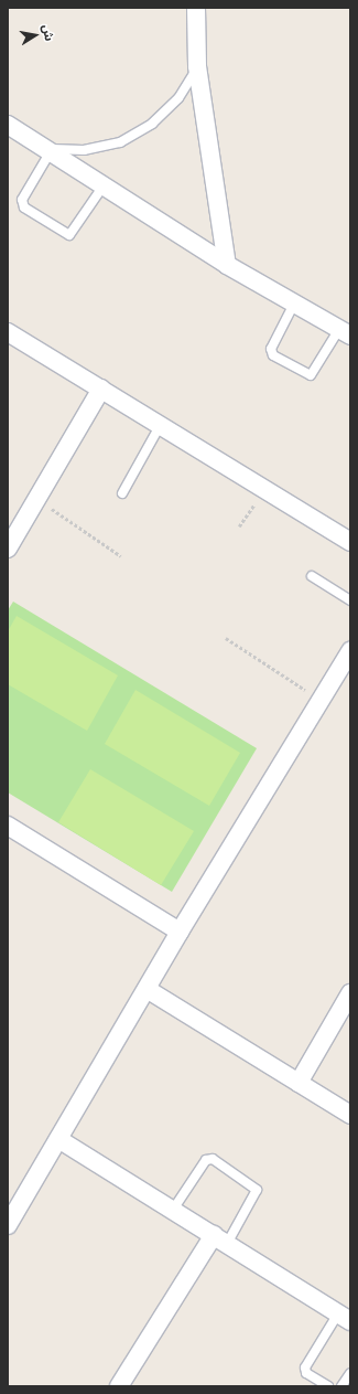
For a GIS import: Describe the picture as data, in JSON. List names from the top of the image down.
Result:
{
  "north": "right"
}
